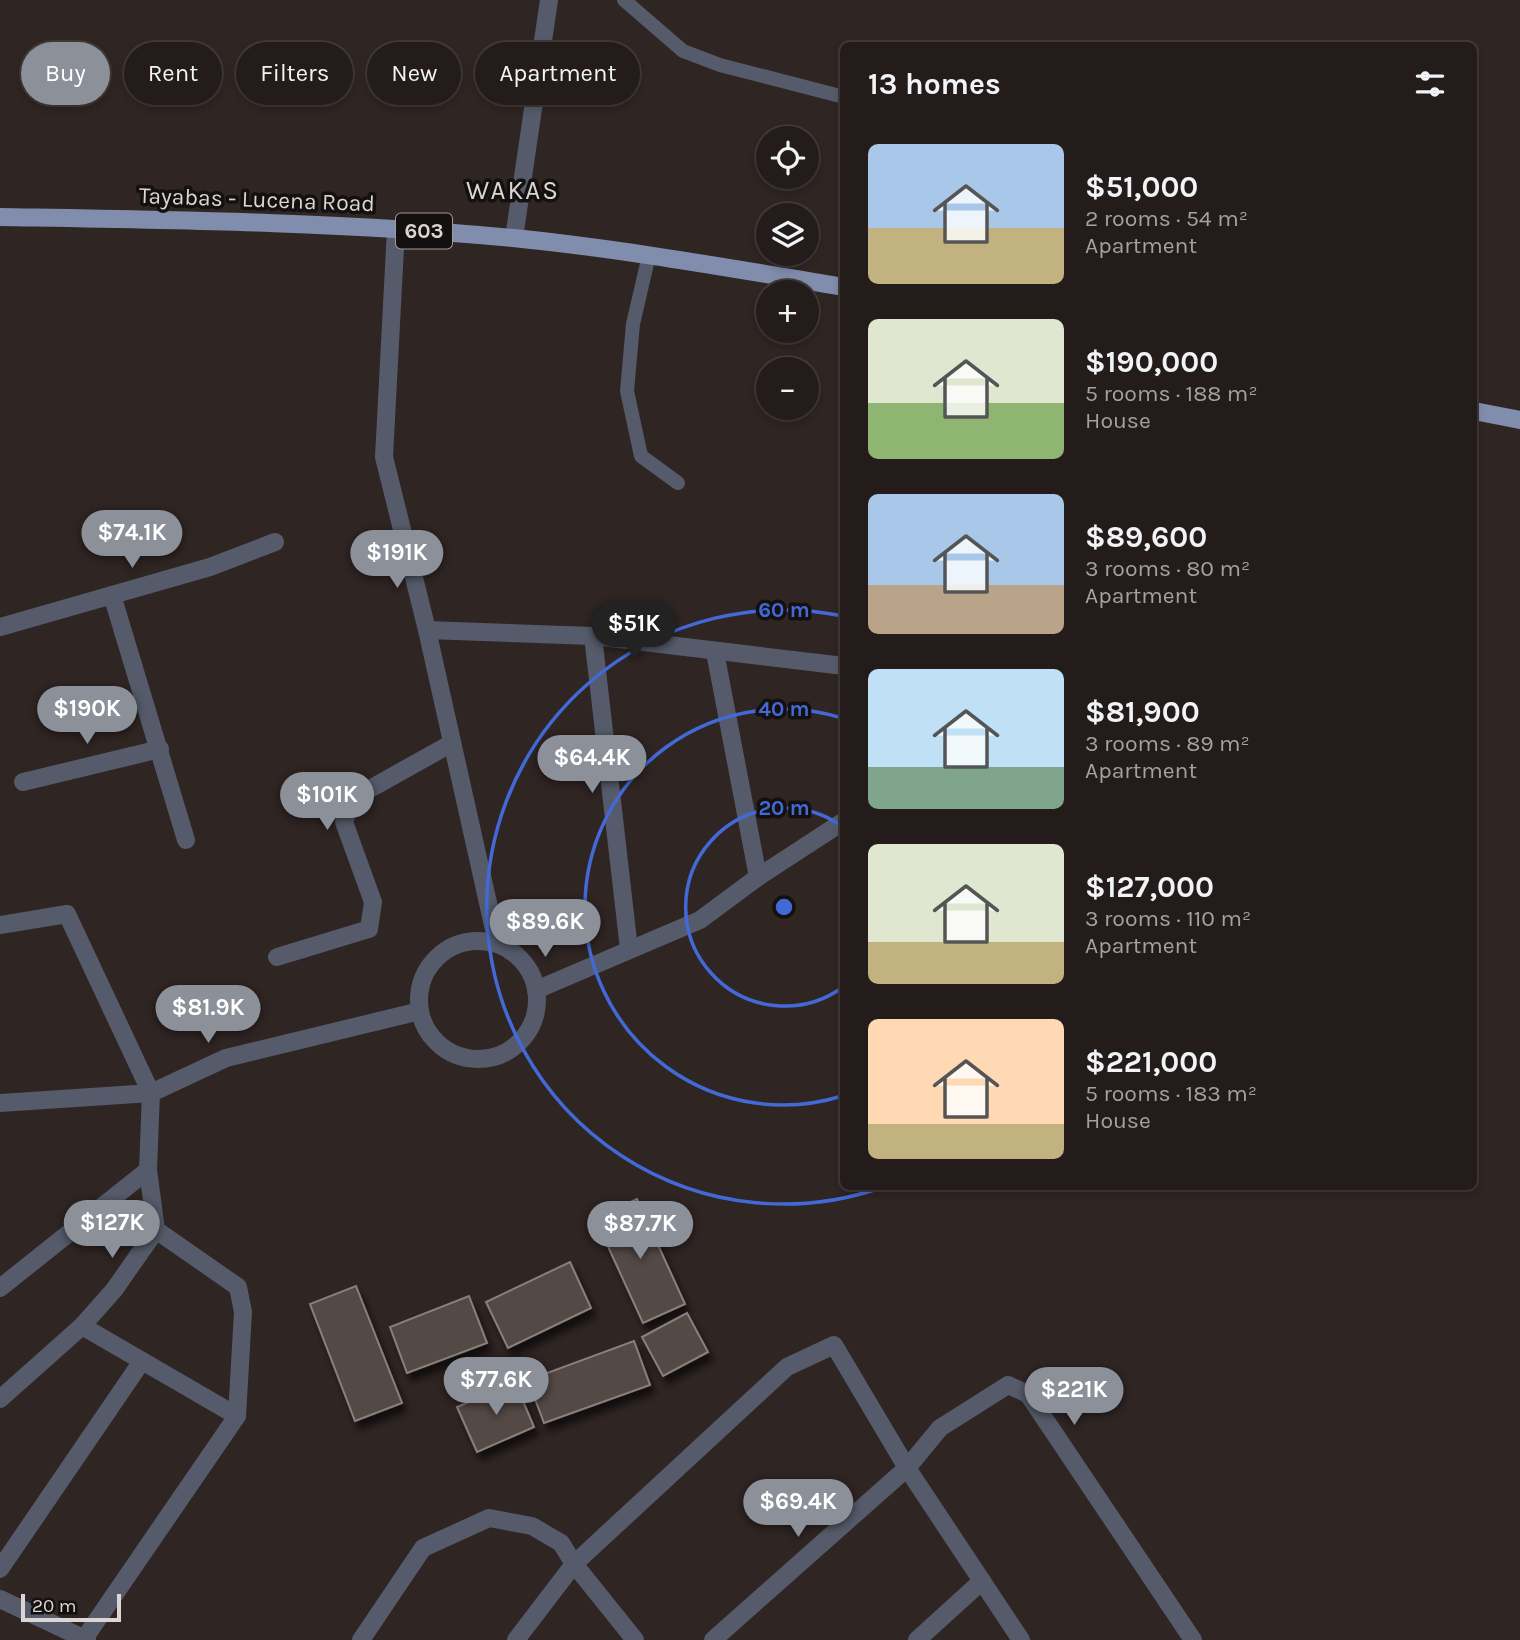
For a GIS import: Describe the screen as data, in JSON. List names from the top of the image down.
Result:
{
  "streets": {
    "main road": ["Tayabas - Lucena Road", "603"]
  },
  "districts": ["WAKAS"],
  "scale_bar": "20 m",
  "page": {
    "chip": [
      "Buy",
      "Rent",
      "Filters",
      "New",
      "Apartment"
    ],
    "heading": "13 homes",
    "map_buttons": ["+", "−"],
    "list": [
      {
        "name": "$51,000",
        "note": "2 rooms · 54 m² · Apartment"
      },
      {
        "name": "$190,000",
        "note": "5 rooms · 188 m² · House"
      },
      {
        "name": "$89,600",
        "note": "3 rooms · 80 m² · Apartment"
      },
      {
        "name": "$81,900",
        "note": "3 rooms · 89 m² · Apartment"
      },
      {
        "name": "$127,000",
        "note": "3 rooms · 110 m² · Apartment"
      },
      {
        "name": "$221,000",
        "note": "5 rooms · 183 m² · House"
      }
    ],
    "price": [
      "$74.1K",
      "$191K",
      "$51K",
      "$190K",
      "$64.4K",
      "$101K",
      "$89.6K",
      "$81.9K",
      "$127K",
      "$87.7K",
      "$77.6K",
      "$221K",
      "$69.4K"
    ],
    "scale": "20 m"
  },
  "rings": ["60 m", "40 m", "20 m"]
}
